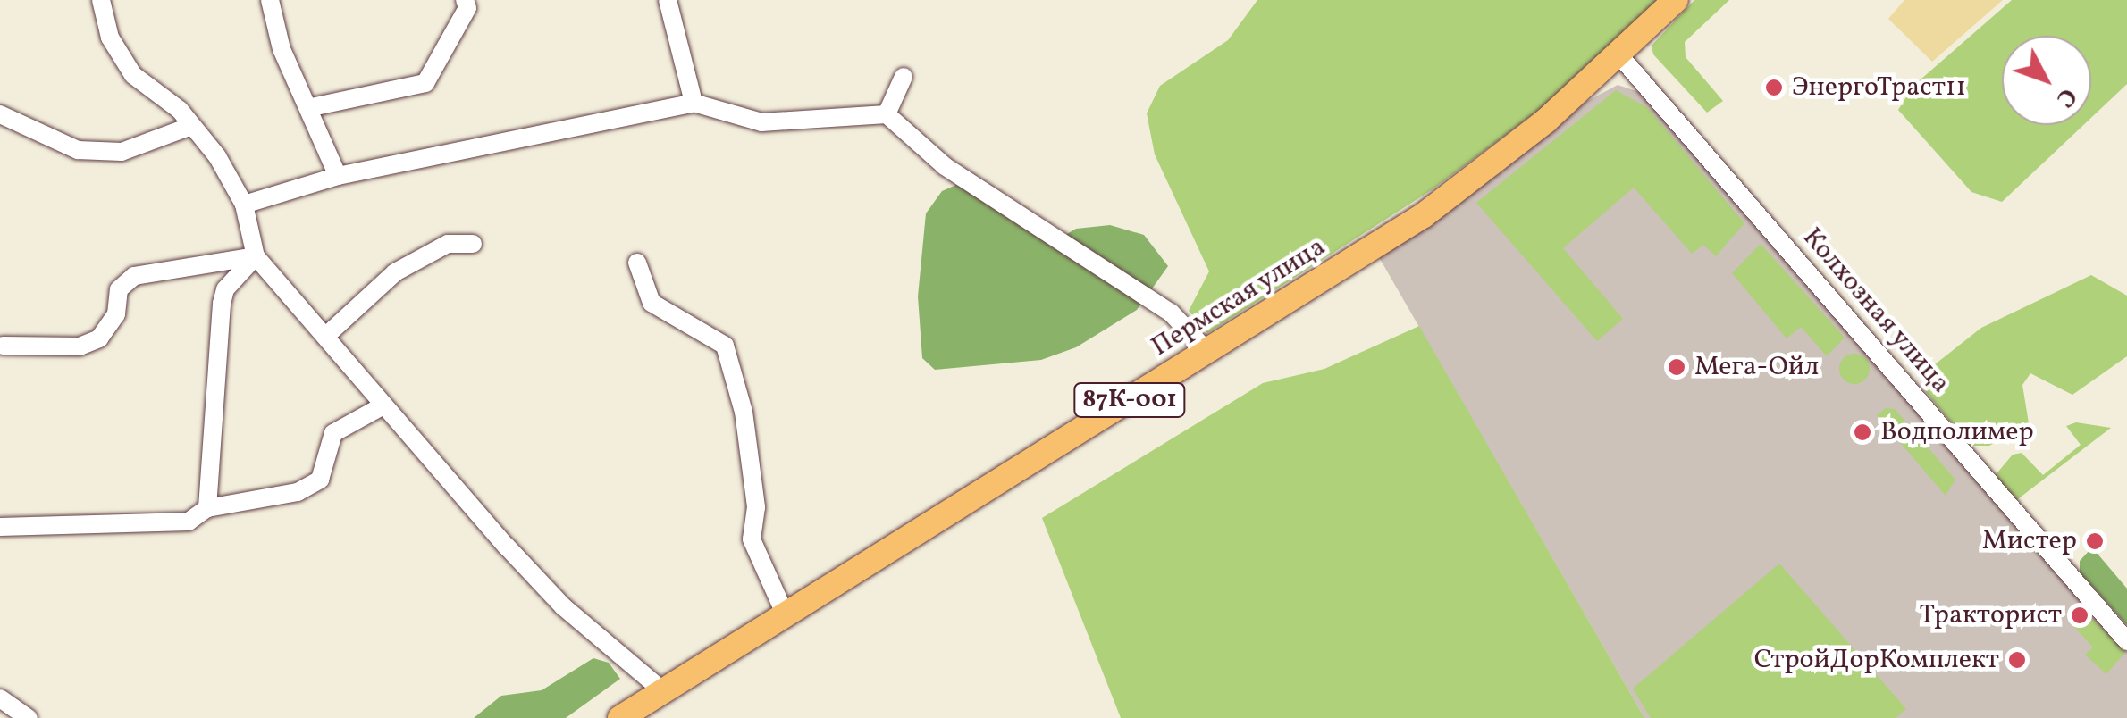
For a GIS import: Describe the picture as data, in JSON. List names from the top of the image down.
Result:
{
  "streets": {
    "main road": ["Пермская улица", "87К-001"],
    "street": ["Колхозная улица"]
  },
  "crossings": [
    ["Пермская улица", "Колхозная улица"]
  ],
  "places": [
    "ЭнергоТраст11",
    "Мега-Ойл",
    "Водполимер",
    "Мистер",
    "Тракторист",
    "СтройДорКомплект"
  ],
  "north": "bottom right"
}
